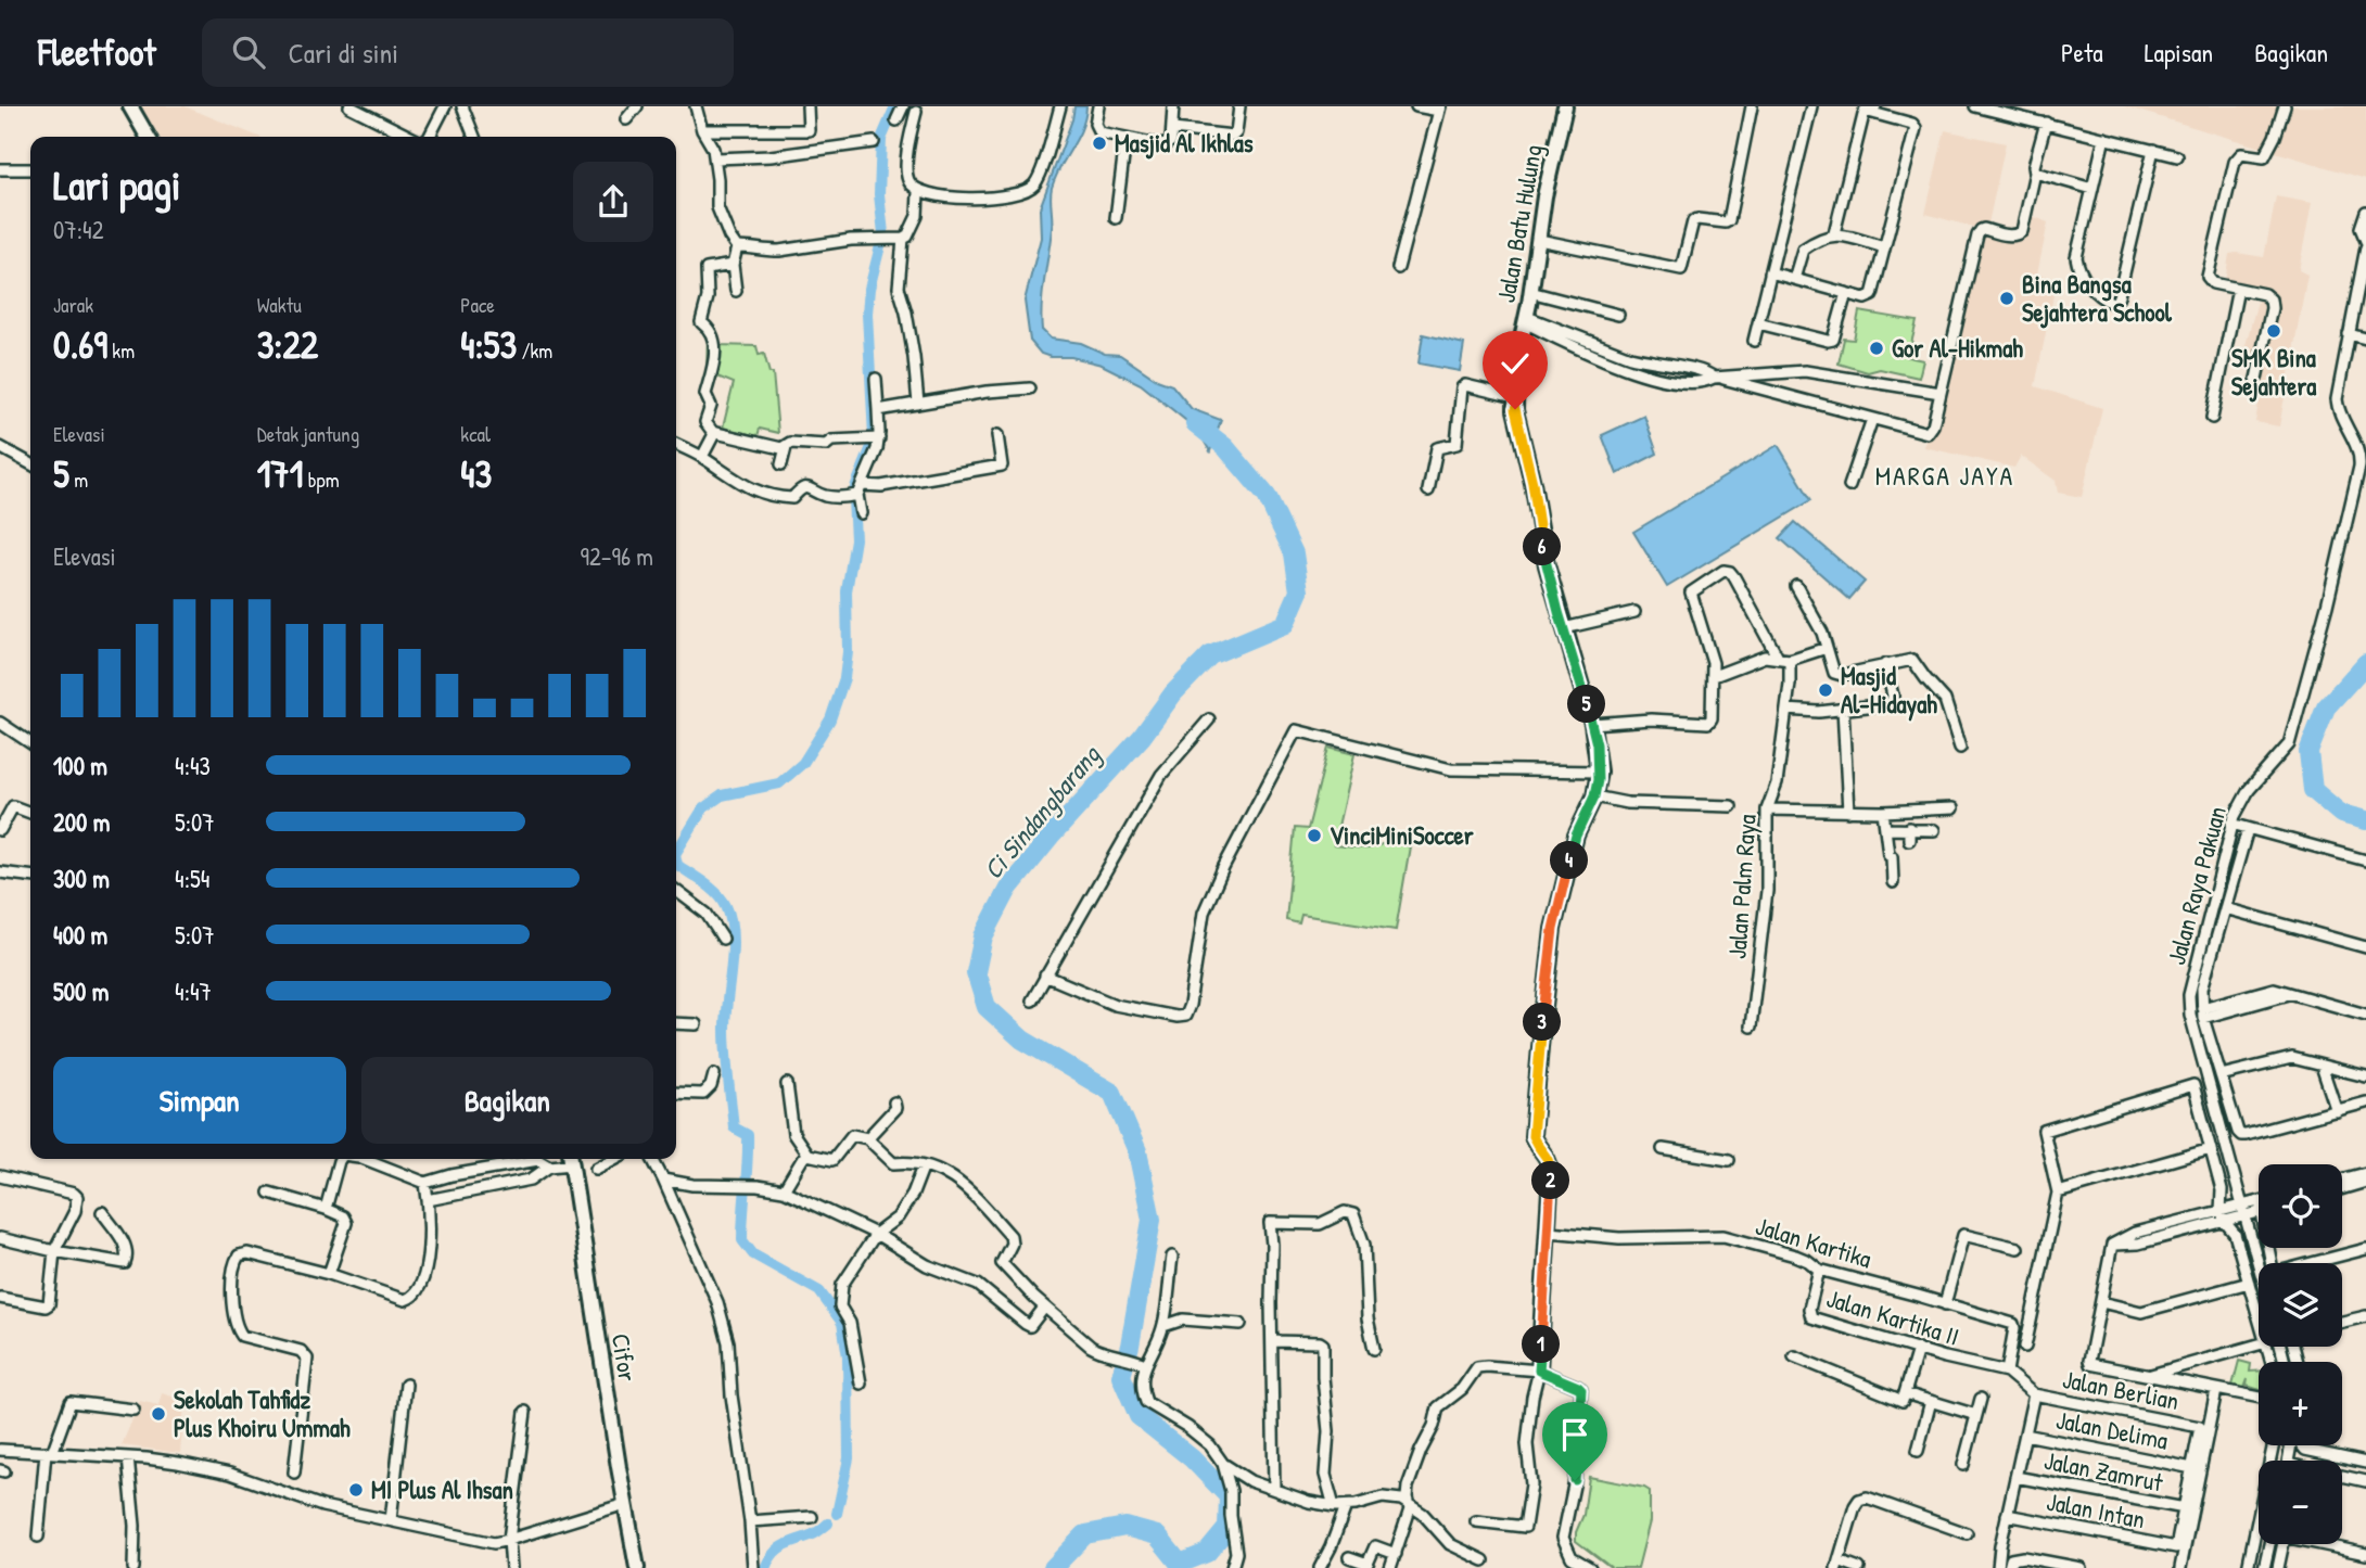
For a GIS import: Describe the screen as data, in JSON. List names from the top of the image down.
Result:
{
  "streets": {
    "street": [
      "Jalan Batu Hulung",
      "Jalan Raya Pakuan",
      "Jalan Palm Raya",
      "Jalan Kartika",
      "Jalan Kartika II",
      "Cifor",
      "Jalan Berlian",
      "Jalan Delima",
      "Jalan Zamrut",
      "Jalan Intan"
    ]
  },
  "crossings": [
    ["Jalan Batu Hulung", "Jalan Palm Raya"],
    ["Jalan Batu Hulung", "Jalan Kartika"],
    ["Jalan Kartika", "Jalan Kartika II"],
    ["Jalan Berlian", "Jalan Delima"],
    ["Jalan Zamrut", "Jalan Intan"]
  ],
  "districts": ["MARGA JAYA"],
  "water": ["Ci Sindangbarang"],
  "places": [
    "Masjid Al Ikhlas",
    "Bina Bangsa Sejahtera School",
    "SMK Bina Sejahtera",
    "Gor Al-Hikmah",
    "Masjid Al-Hidayah",
    "VinciMiniSoccer",
    "Sekolah Tahfidz Plus Khoiru Ummah",
    "MI Plus Al Ihsan"
  ],
  "page": {
    "header": "Fleetfoot",
    "search": "Cari di sini",
    "nav": ["Peta", "Lapisan", "Bagikan"],
    "heading": ["Lari pagi", "07:42"],
    "stats": [
      ["Jarak", "0.69 km"],
      ["Waktu", "3:22"],
      ["Pace", "4:53 /km"],
      ["Elevasi", "5 m"],
      ["Detak jantung", "171 bpm"],
      ["kcal", "43"]
    ],
    "chart": ["Elevasi", "92–96 m"],
    "pins": [
      "6",
      "5",
      "4",
      "3",
      "2",
      "1"
    ],
    "list": [
      {
        "name": "100 m",
        "note": "4:43"
      },
      {
        "name": "200 m",
        "note": "5:07"
      },
      {
        "name": "300 m",
        "note": "4:54"
      },
      {
        "name": "400 m",
        "note": "5:07"
      },
      {
        "name": "500 m",
        "note": "4:47"
      }
    ],
    "buttons": ["Simpan", "Bagikan"],
    "map_buttons": ["+", "−"]
  }
}
